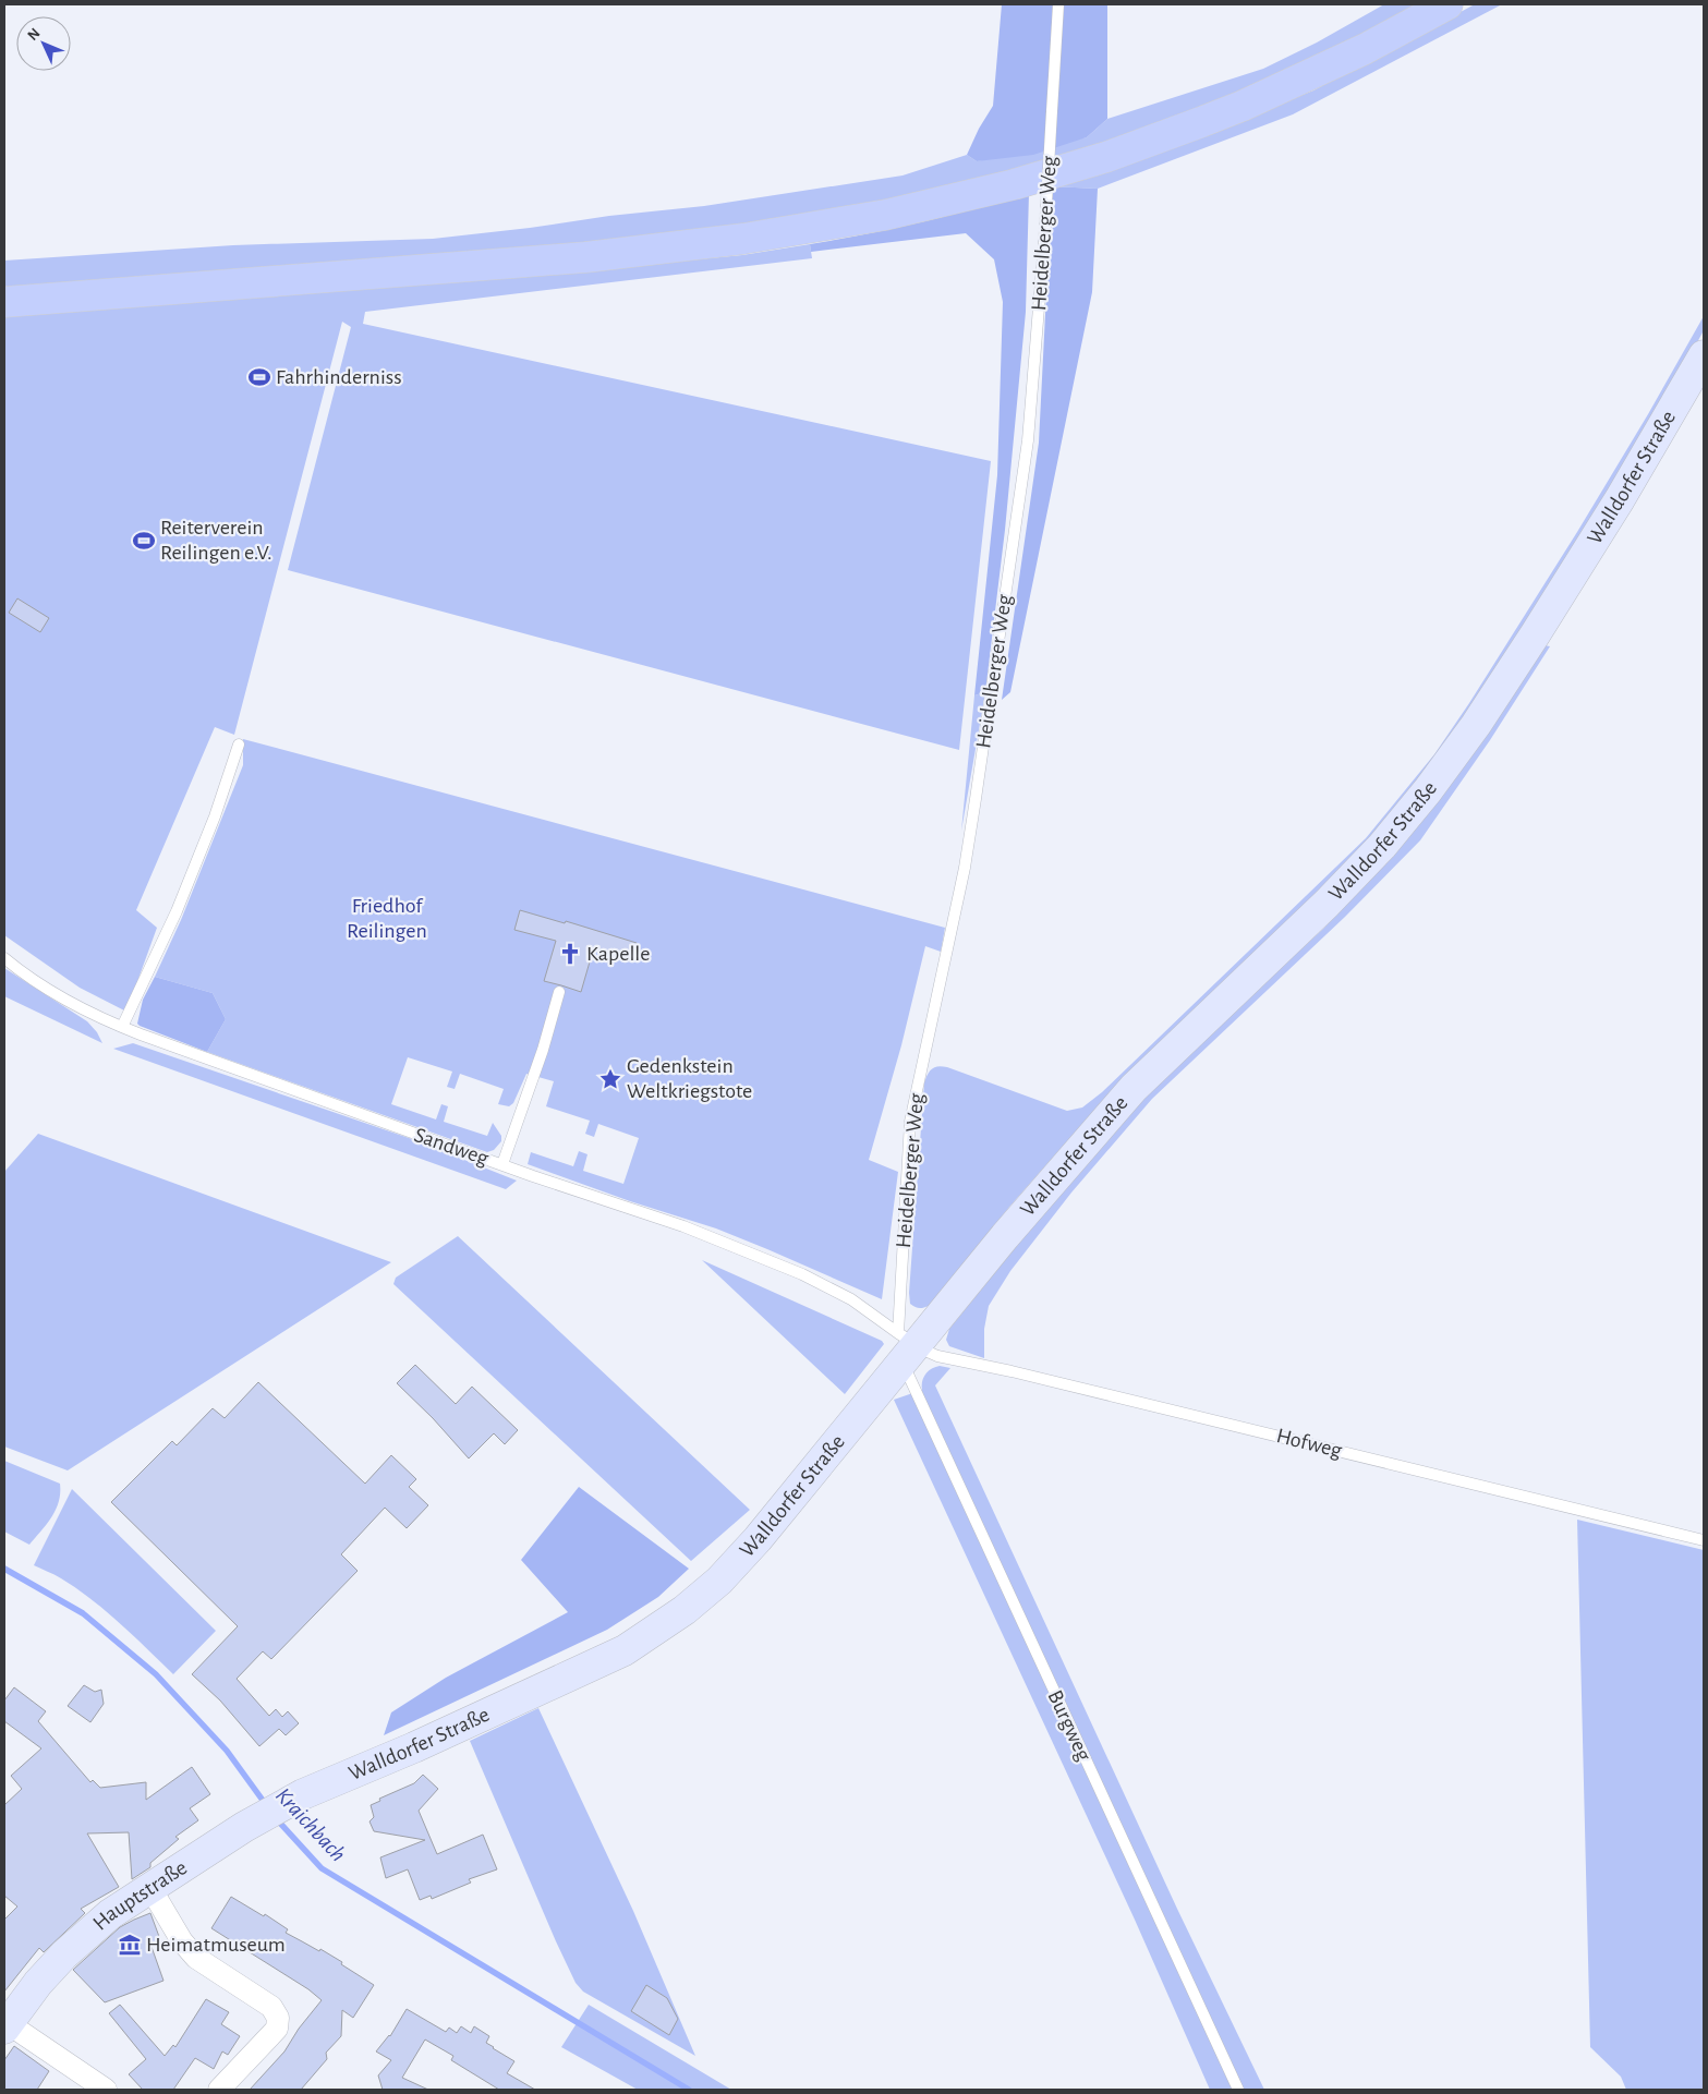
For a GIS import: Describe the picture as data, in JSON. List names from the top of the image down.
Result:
{
  "streets": {
    "street": ["Walldorfer Straße", "Hauptstraße"],
    "lane": [
      "Heidelberger Weg",
      "Sandweg",
      "Hofweg",
      "Burgweg"
    ]
  },
  "crossings": [
    ["Heidelberger Weg", "Walldorfer Straße"],
    ["Heidelberger Weg", "Sandweg"],
    ["Heidelberger Weg", "Hofweg"],
    ["Heidelberger Weg", "Burgweg"],
    ["Walldorfer Straße", "Sandweg"],
    ["Walldorfer Straße", "Hofweg"],
    ["Walldorfer Straße", "Burgweg"],
    ["Walldorfer Straße", "Hauptstraße"],
    ["Sandweg", "Hofweg"],
    ["Sandweg", "Burgweg"],
    ["Hofweg", "Burgweg"]
  ],
  "water": ["Kraichbach"],
  "parks": ["Friedhof Reilingen"],
  "places": {
    "sports": ["Fahrhinderniss", "Reiterverein Reilingen e.V."],
    "church": ["Kapelle"],
    "place": ["Gedenkstein Weltkriegstote"],
    "museum": ["Heimatmuseum"]
  },
  "north": "top left"
}
